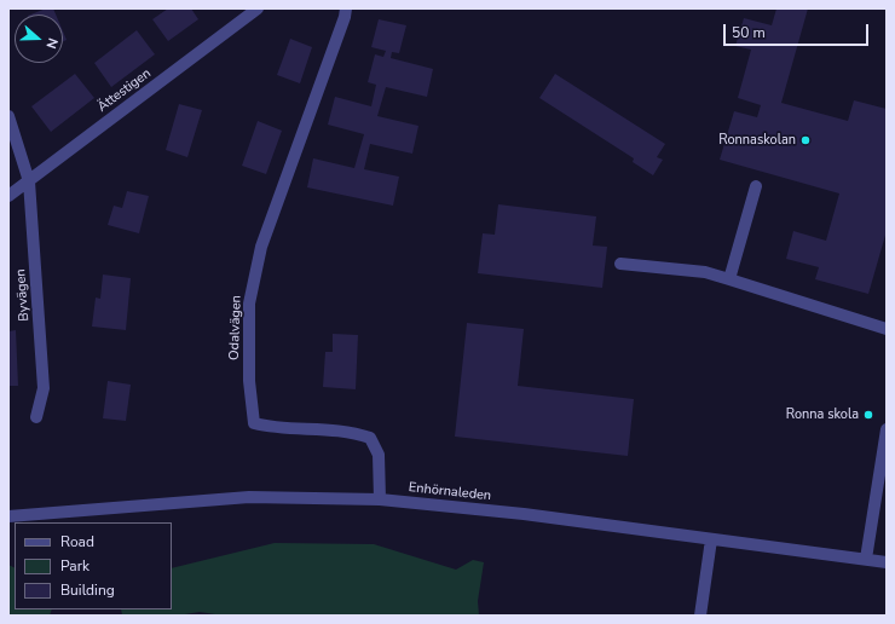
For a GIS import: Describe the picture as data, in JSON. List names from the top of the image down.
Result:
{
  "streets": {
    "street": [
      "Ättestigen",
      "Byvägen",
      "Odalvägen",
      "Enhörnaleden"
    ]
  },
  "crossings": [
    ["Ättestigen", "Byvägen"],
    ["Odalvägen", "Enhörnaleden"]
  ],
  "places": ["Ronnaskolan", "Ronna skola"],
  "legend": ["Road", "Park", "Building"],
  "scale_bar": "50 m",
  "north": "right"
}
